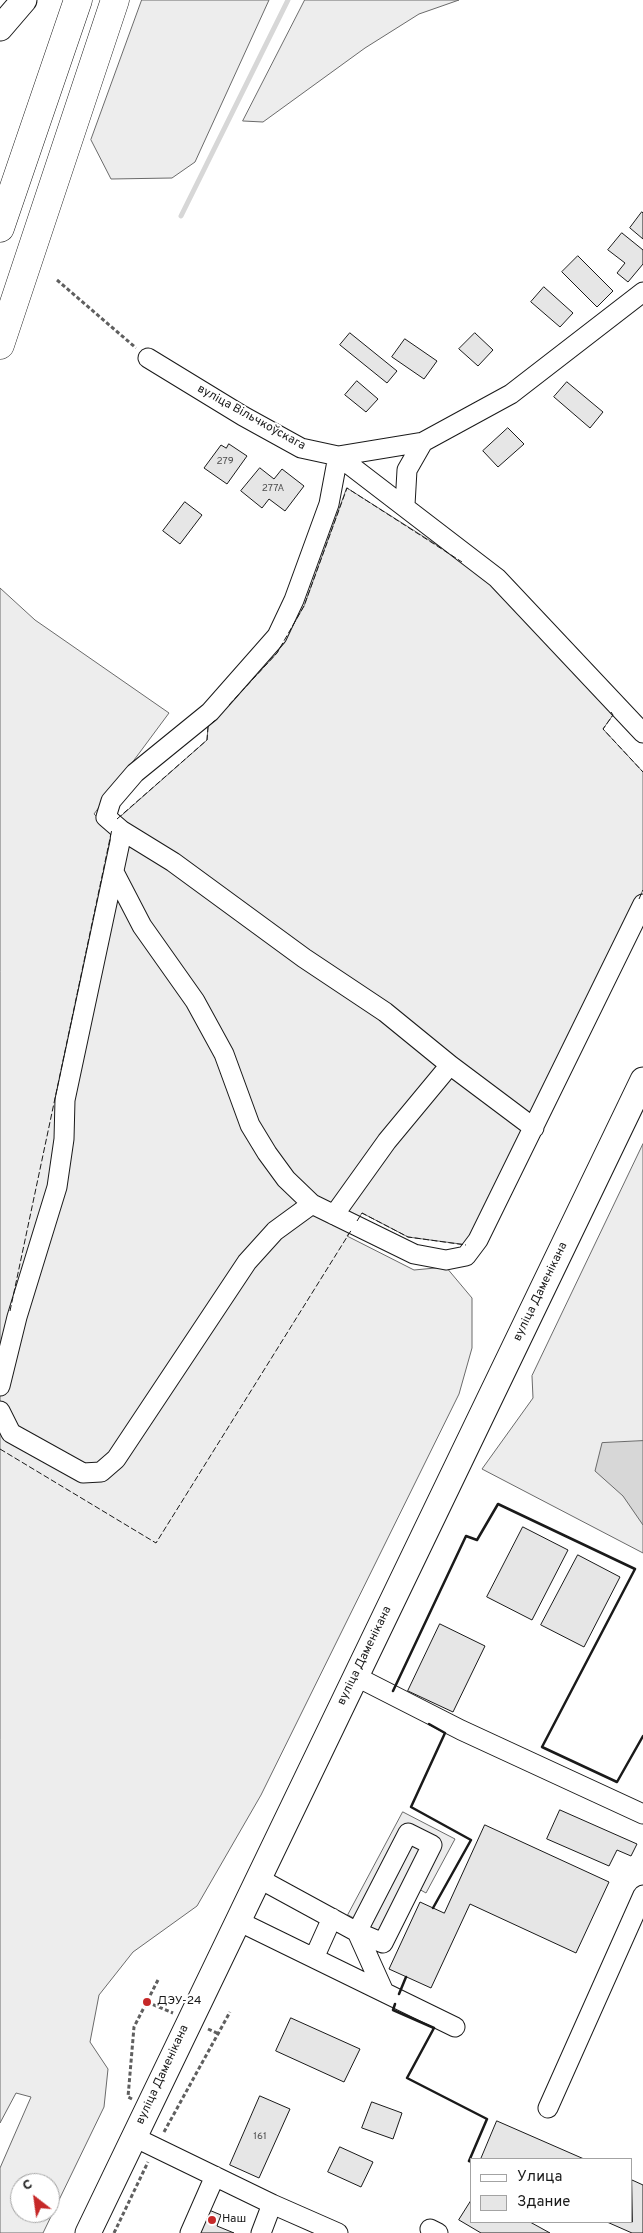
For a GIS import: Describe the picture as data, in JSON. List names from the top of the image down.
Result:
{
  "streets": {
    "main road": ["вуліца Даменікана"],
    "street": ["вуліца Вільчкоўскага"]
  },
  "places": ["ДЭУ-24", "Наш"],
  "house_numbers": ["279", "277А", "161"],
  "legend": ["Улица", "Здание"],
  "north": "top left"
}
